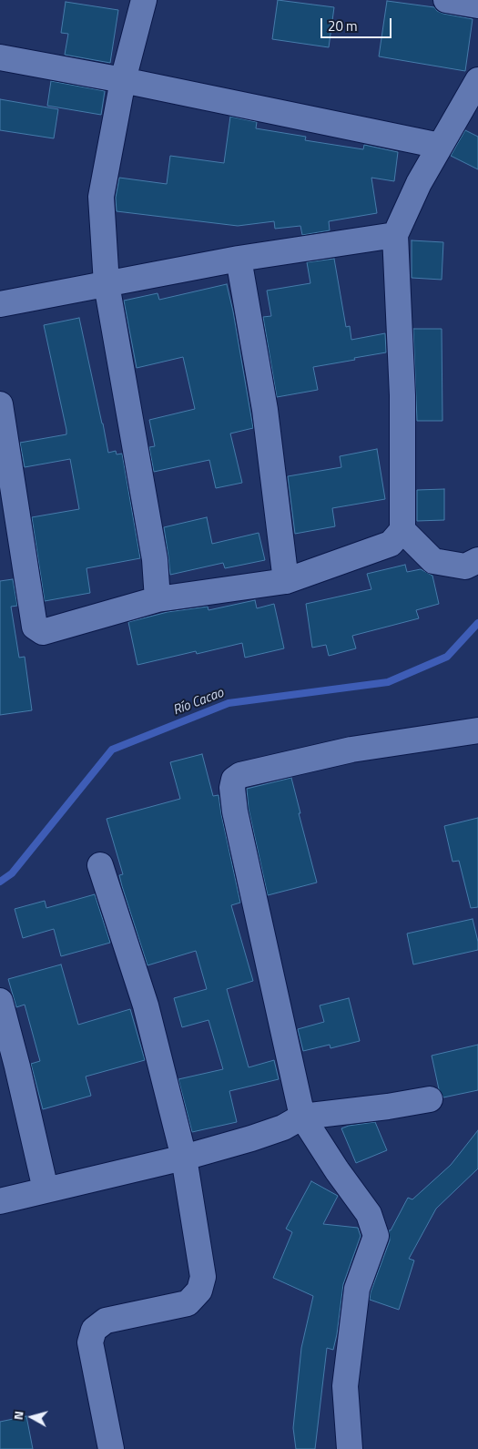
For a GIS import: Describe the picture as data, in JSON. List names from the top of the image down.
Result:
{
  "water": ["Río Cacao"],
  "scale_bar": "20 m",
  "north": "left"
}
